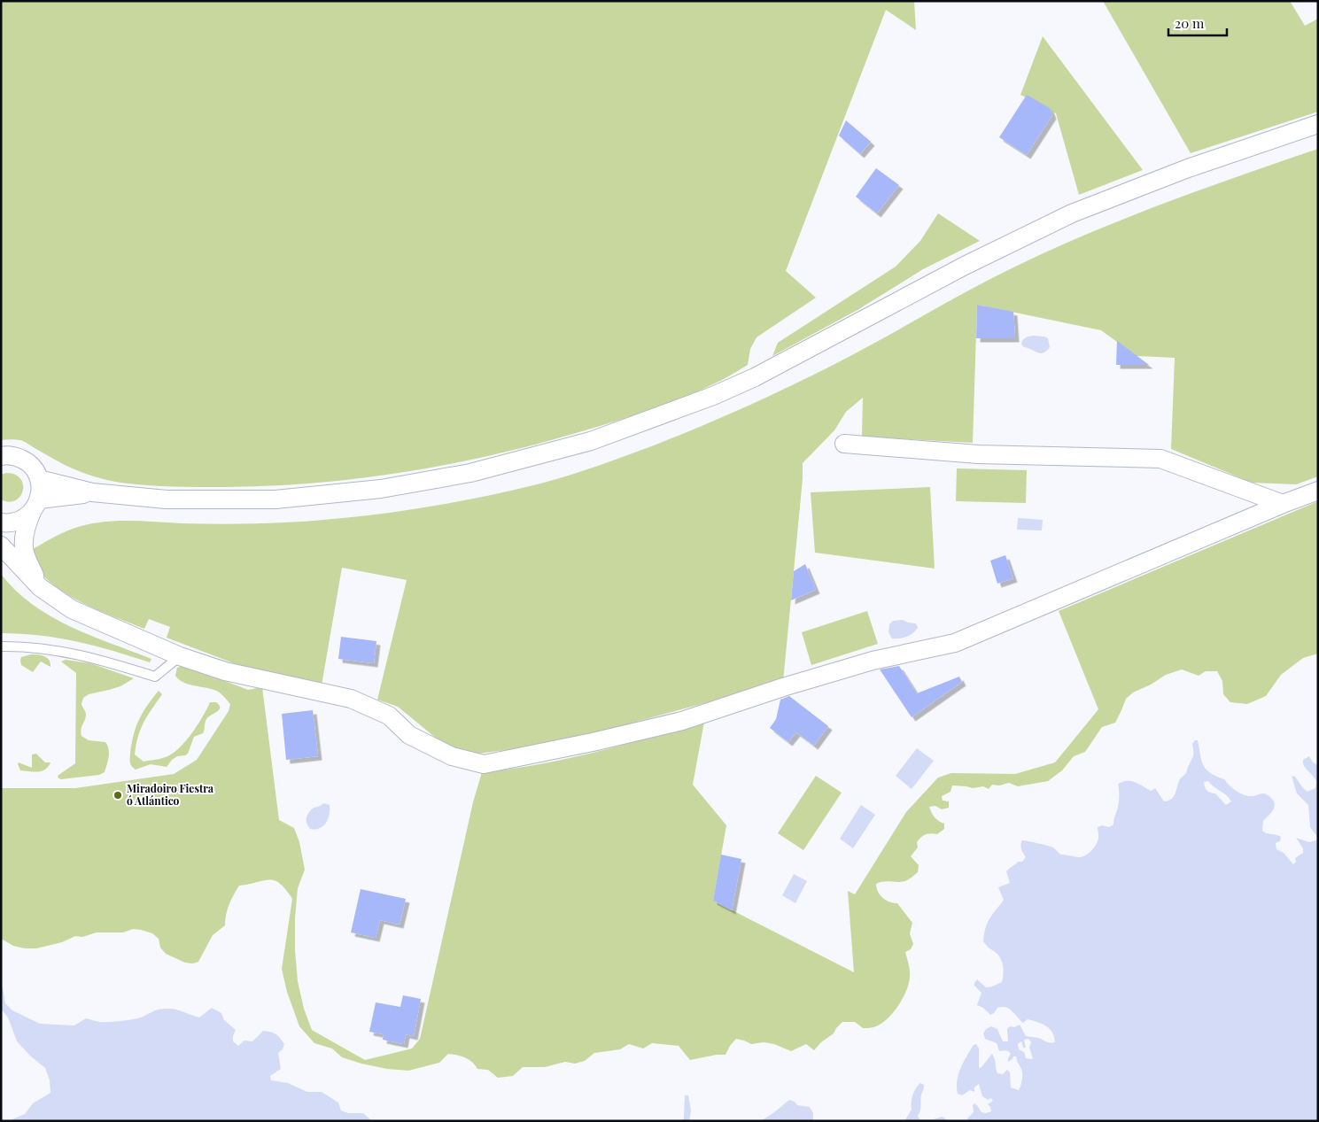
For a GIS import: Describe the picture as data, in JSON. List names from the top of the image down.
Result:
{
  "places": ["Miradoiro Fiestra ó Atlántico"],
  "scale_bar": "20 m"
}
